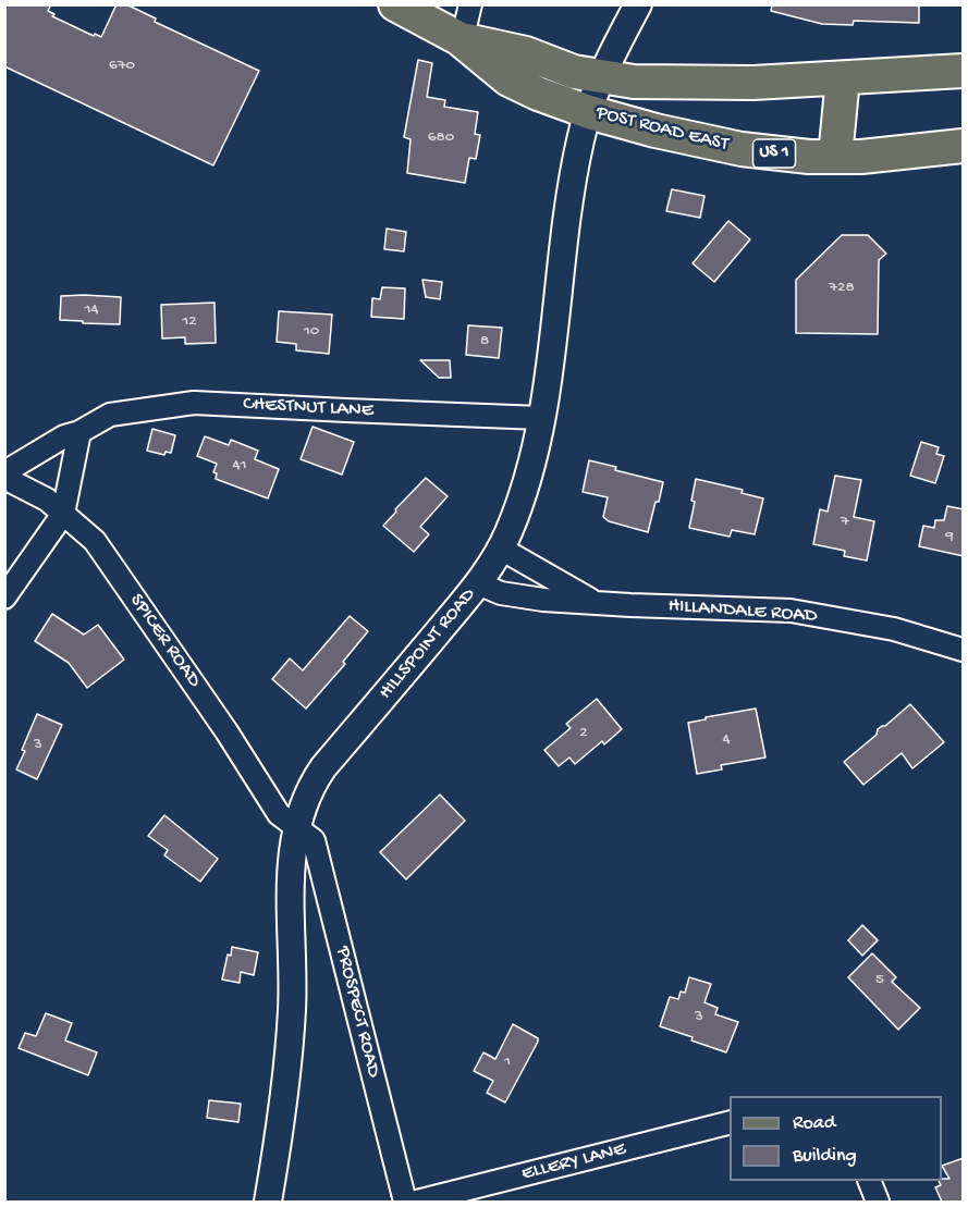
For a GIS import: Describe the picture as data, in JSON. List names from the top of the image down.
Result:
{
  "streets": {
    "main road": ["POST ROAD EAST", "US 1"],
    "street": [
      "CHESTNUT LANE",
      "HILLANDALE ROAD",
      "SPICER ROAD",
      "HILLSPOINT ROAD",
      "PROSPECT ROAD",
      "ELLERY LANE"
    ]
  },
  "crossings": [
    ["POST ROAD EAST", "HILLSPOINT ROAD"],
    ["CHESTNUT LANE", "HILLSPOINT ROAD"],
    ["HILLANDALE ROAD", "HILLSPOINT ROAD"],
    ["SPICER ROAD", "HILLSPOINT ROAD"],
    ["SPICER ROAD", "PROSPECT ROAD"],
    ["HILLSPOINT ROAD", "PROSPECT ROAD"]
  ],
  "house_numbers": [
    "670",
    "680",
    "728",
    "14",
    "12",
    "10",
    "8",
    "41",
    "7",
    "9",
    "2",
    "4",
    "3",
    "5",
    "3",
    "1"
  ],
  "legend": ["Road", "Building"]
}
